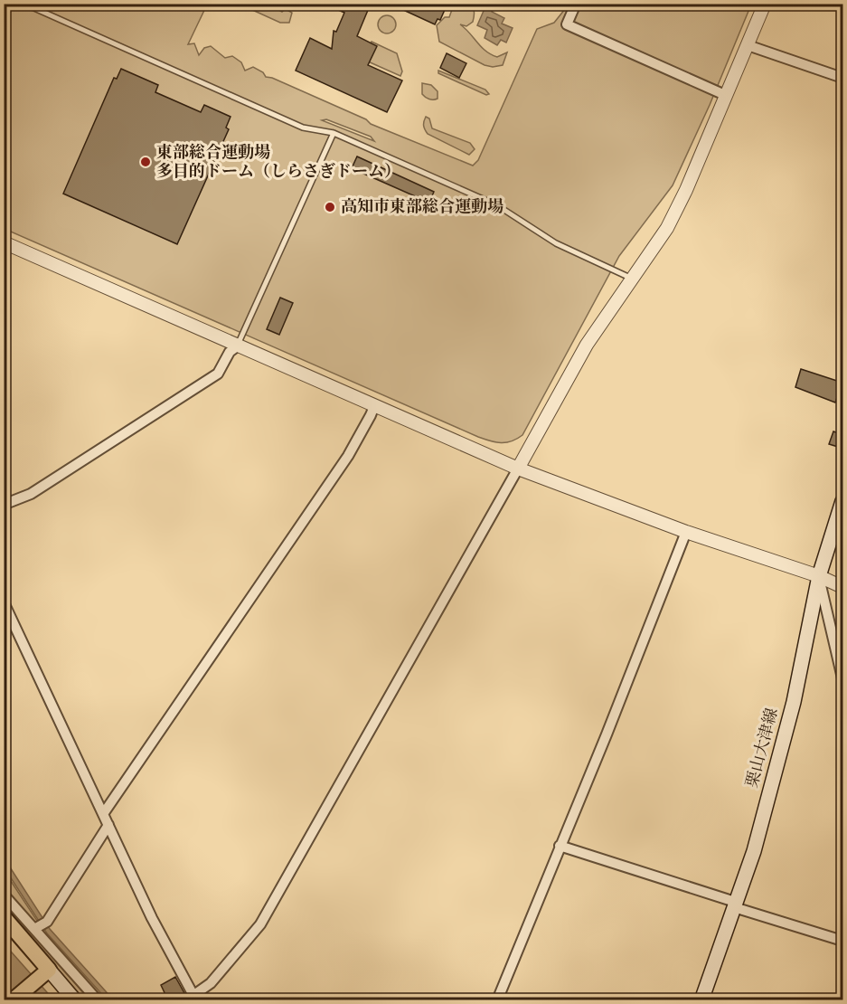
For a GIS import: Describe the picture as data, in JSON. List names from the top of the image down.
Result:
{
  "streets": {
    "main road": ["栗山大津線"]
  },
  "places": ["東部総合運動場 多目的ドーム（しらさぎドーム）", "高知市東部総合運動場"]
}
